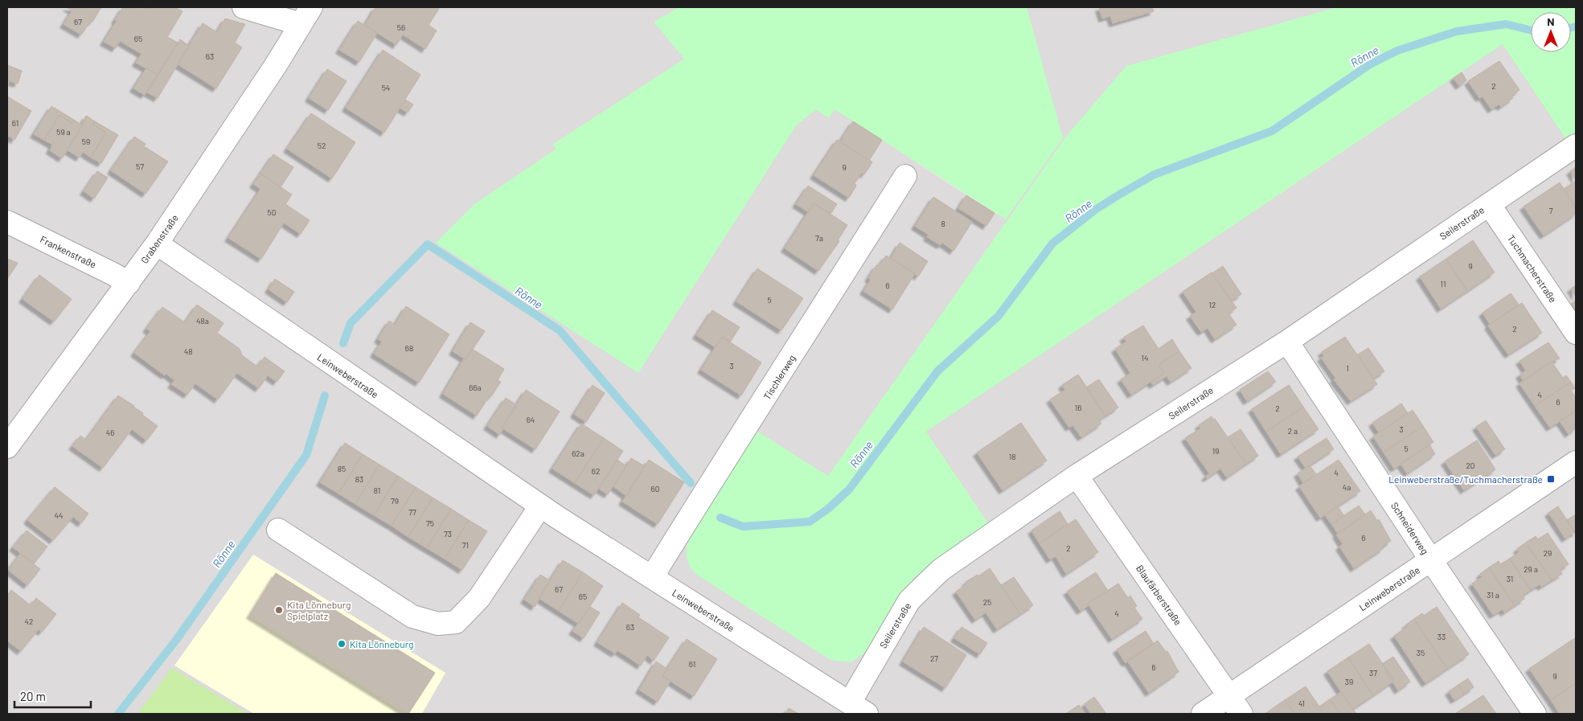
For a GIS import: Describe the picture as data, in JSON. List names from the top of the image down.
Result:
{
  "streets": {
    "street": [
      "Seilerstraße",
      "Grabenstraße",
      "Frankenstraße",
      "Tuchmacherstraße",
      "Leinweberstraße",
      "Tischlerweg",
      "Schneiderweg",
      "Blaufärberstraße"
    ]
  },
  "crossings": [
    ["Seilerstraße", "Tuchmacherstraße"],
    ["Seilerstraße", "Leinweberstraße"],
    ["Seilerstraße", "Schneiderweg"],
    ["Seilerstraße", "Blaufärberstraße"],
    ["Grabenstraße", "Frankenstraße"],
    ["Grabenstraße", "Leinweberstraße"],
    ["Leinweberstraße", "Tischlerweg"],
    ["Leinweberstraße", "Schneiderweg"],
    ["Leinweberstraße", "Blaufärberstraße"]
  ],
  "water": ["Rönne"],
  "places": {
    "transit": ["Leinweberstraße/Tuchmacherstraße"],
    "other": ["Kita Lönneburg Spielplatz", "Kita Lönneburg"]
  },
  "house_numbers": [
    "67",
    "56",
    "65",
    "63",
    "2",
    "54",
    "61",
    "59 a",
    "59",
    "52",
    "57",
    "9",
    "7",
    "50",
    "8",
    "7a",
    "9",
    "11",
    "6",
    "5",
    "12",
    "48a",
    "2",
    "68",
    "48",
    "14",
    "3",
    "1",
    "66a",
    "4",
    "6",
    "16",
    "2",
    "64",
    "3",
    "2 a",
    "46",
    "5",
    "19",
    "62a",
    "18",
    "20",
    "85",
    "62",
    "4",
    "83",
    "4a",
    "60",
    "81",
    "79",
    "77",
    "44",
    "75",
    "73",
    "6",
    "71",
    "2",
    "29",
    "29 a",
    "31",
    "67",
    "31 a",
    "65",
    "25",
    "4",
    "42",
    "63",
    "33",
    "35",
    "27",
    "61",
    "6",
    "37",
    "9",
    "39",
    "41"
  ],
  "scale_bar": "20 m",
  "north": "top"
}
